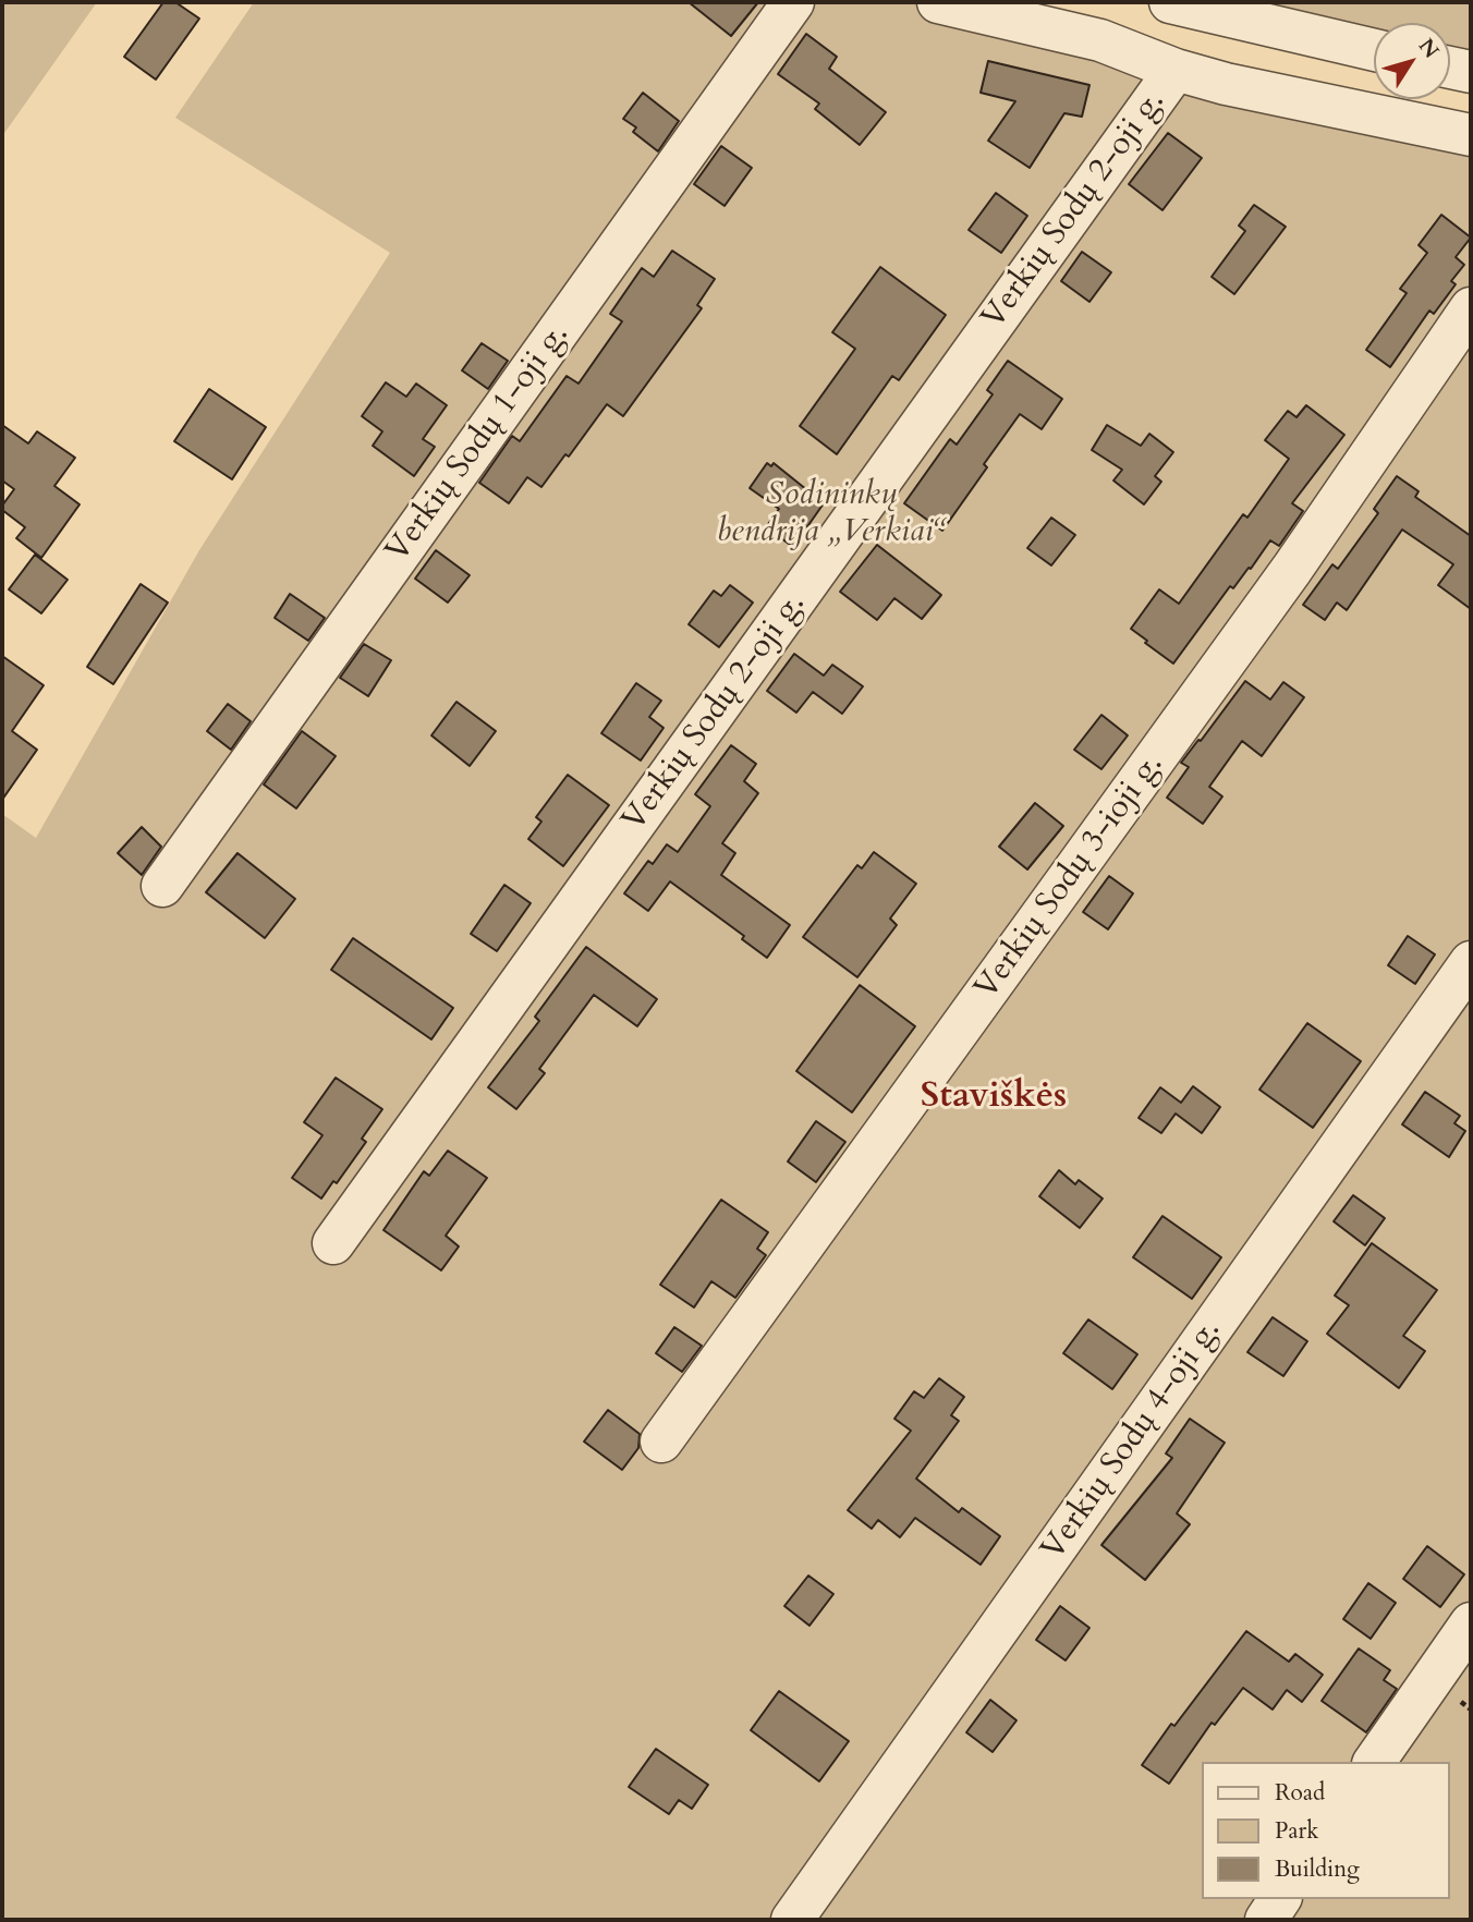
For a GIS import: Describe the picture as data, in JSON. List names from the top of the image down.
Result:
{
  "streets": {
    "street": [
      "Verkių Sodų 2-oji g.",
      "Verkių Sodų 1-oji g.",
      "Verkių Sodų 3-ioji g.",
      "Verkių Sodų 4-oji g."
    ]
  },
  "districts": ["Staviškės"],
  "parks": ["Sodininkų bendrija „Verkiai“"],
  "legend": ["Road", "Park", "Building"],
  "north": "top right"
}
